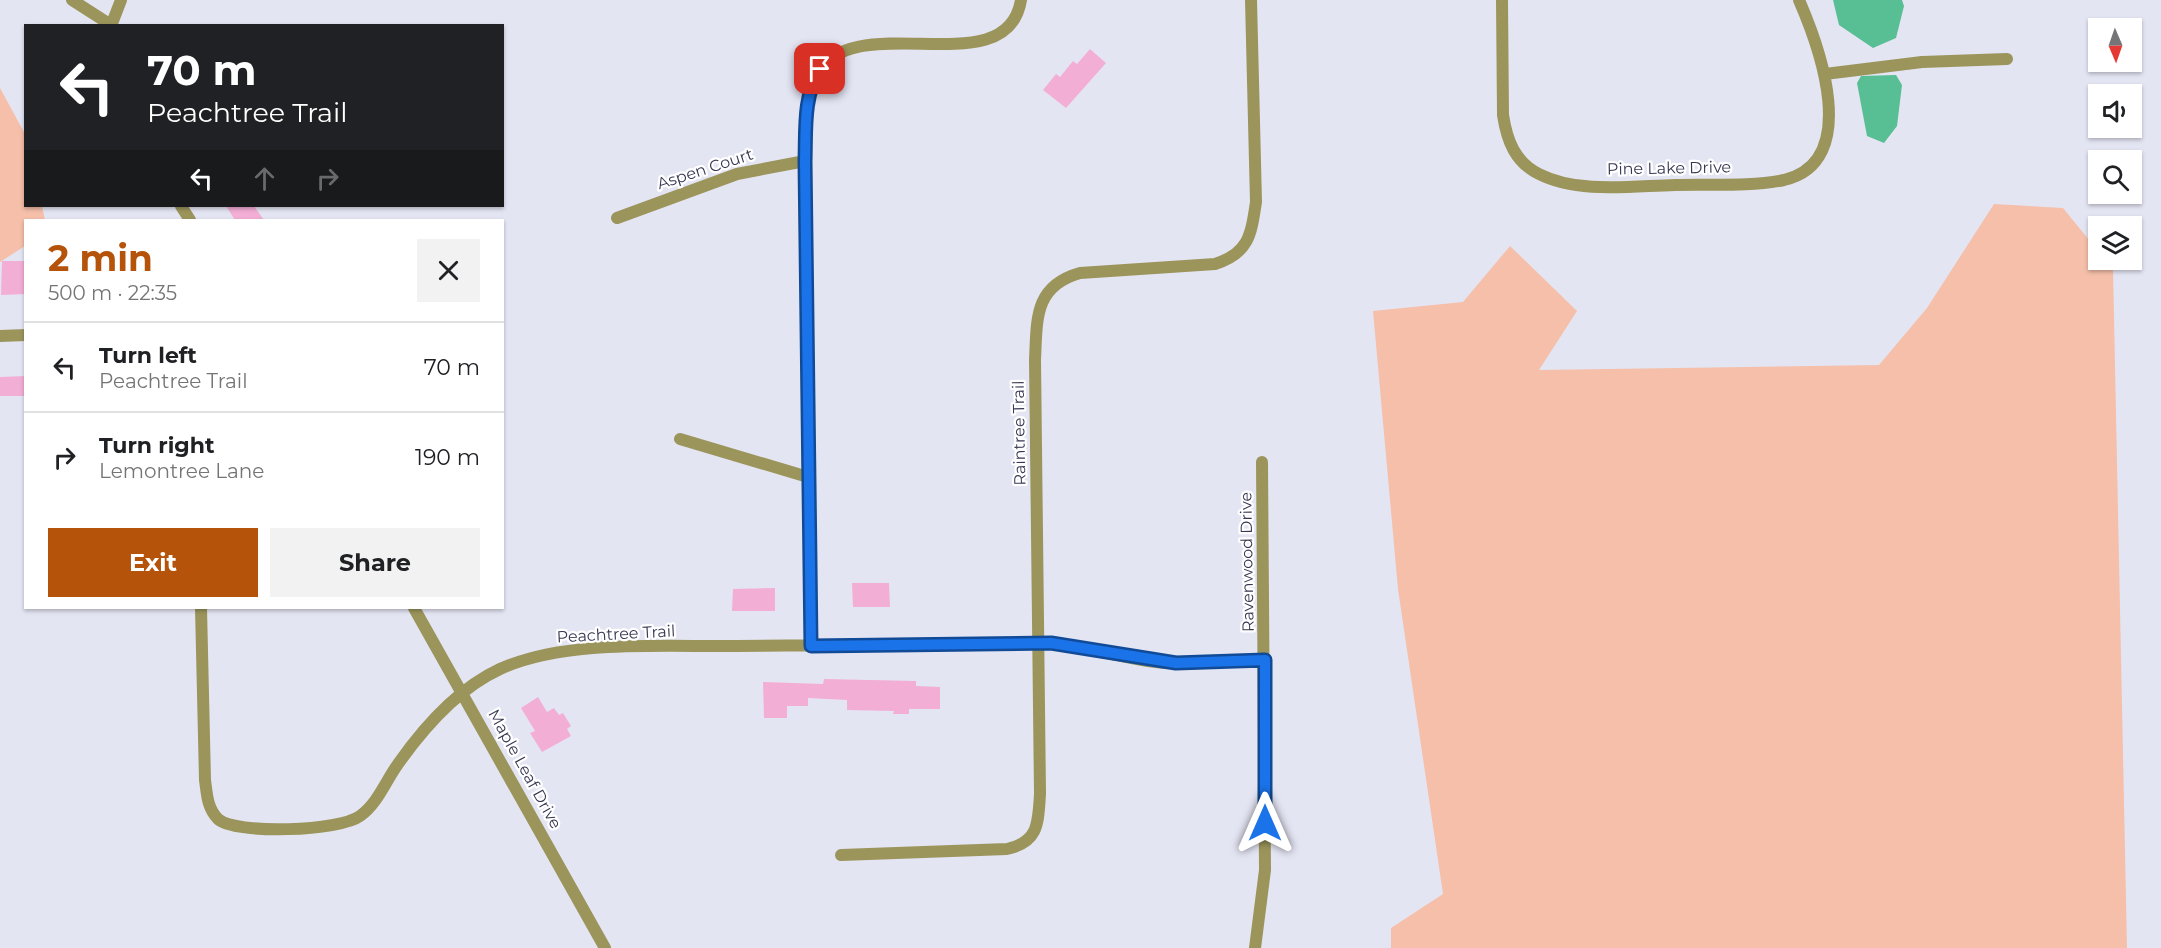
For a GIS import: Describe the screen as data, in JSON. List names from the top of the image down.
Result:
{
  "streets": {
    "street": [
      "Pine Lake Drive",
      "Aspen Court",
      "Raintree Trail",
      "Ravenwood Drive",
      "Peachtree Trail",
      "Maple Leaf Drive"
    ]
  },
  "crossings": [
    ["Raintree Trail", "Peachtree Trail"],
    ["Ravenwood Drive", "Peachtree Trail"],
    ["Peachtree Trail", "Maple Leaf Drive"]
  ],
  "north": "bottom",
  "page": {
    "turn": ["70 m", "Peachtree Trail"],
    "heading": ["2 min", "500 m · 22:35"],
    "list": [
      {
        "name": "Turn left",
        "note": "Peachtree Trail",
        "value": "70 m"
      },
      {
        "name": "Turn right",
        "note": "Lemontree Lane",
        "value": "190 m"
      }
    ],
    "buttons": ["Exit", "Share"]
  }
}
